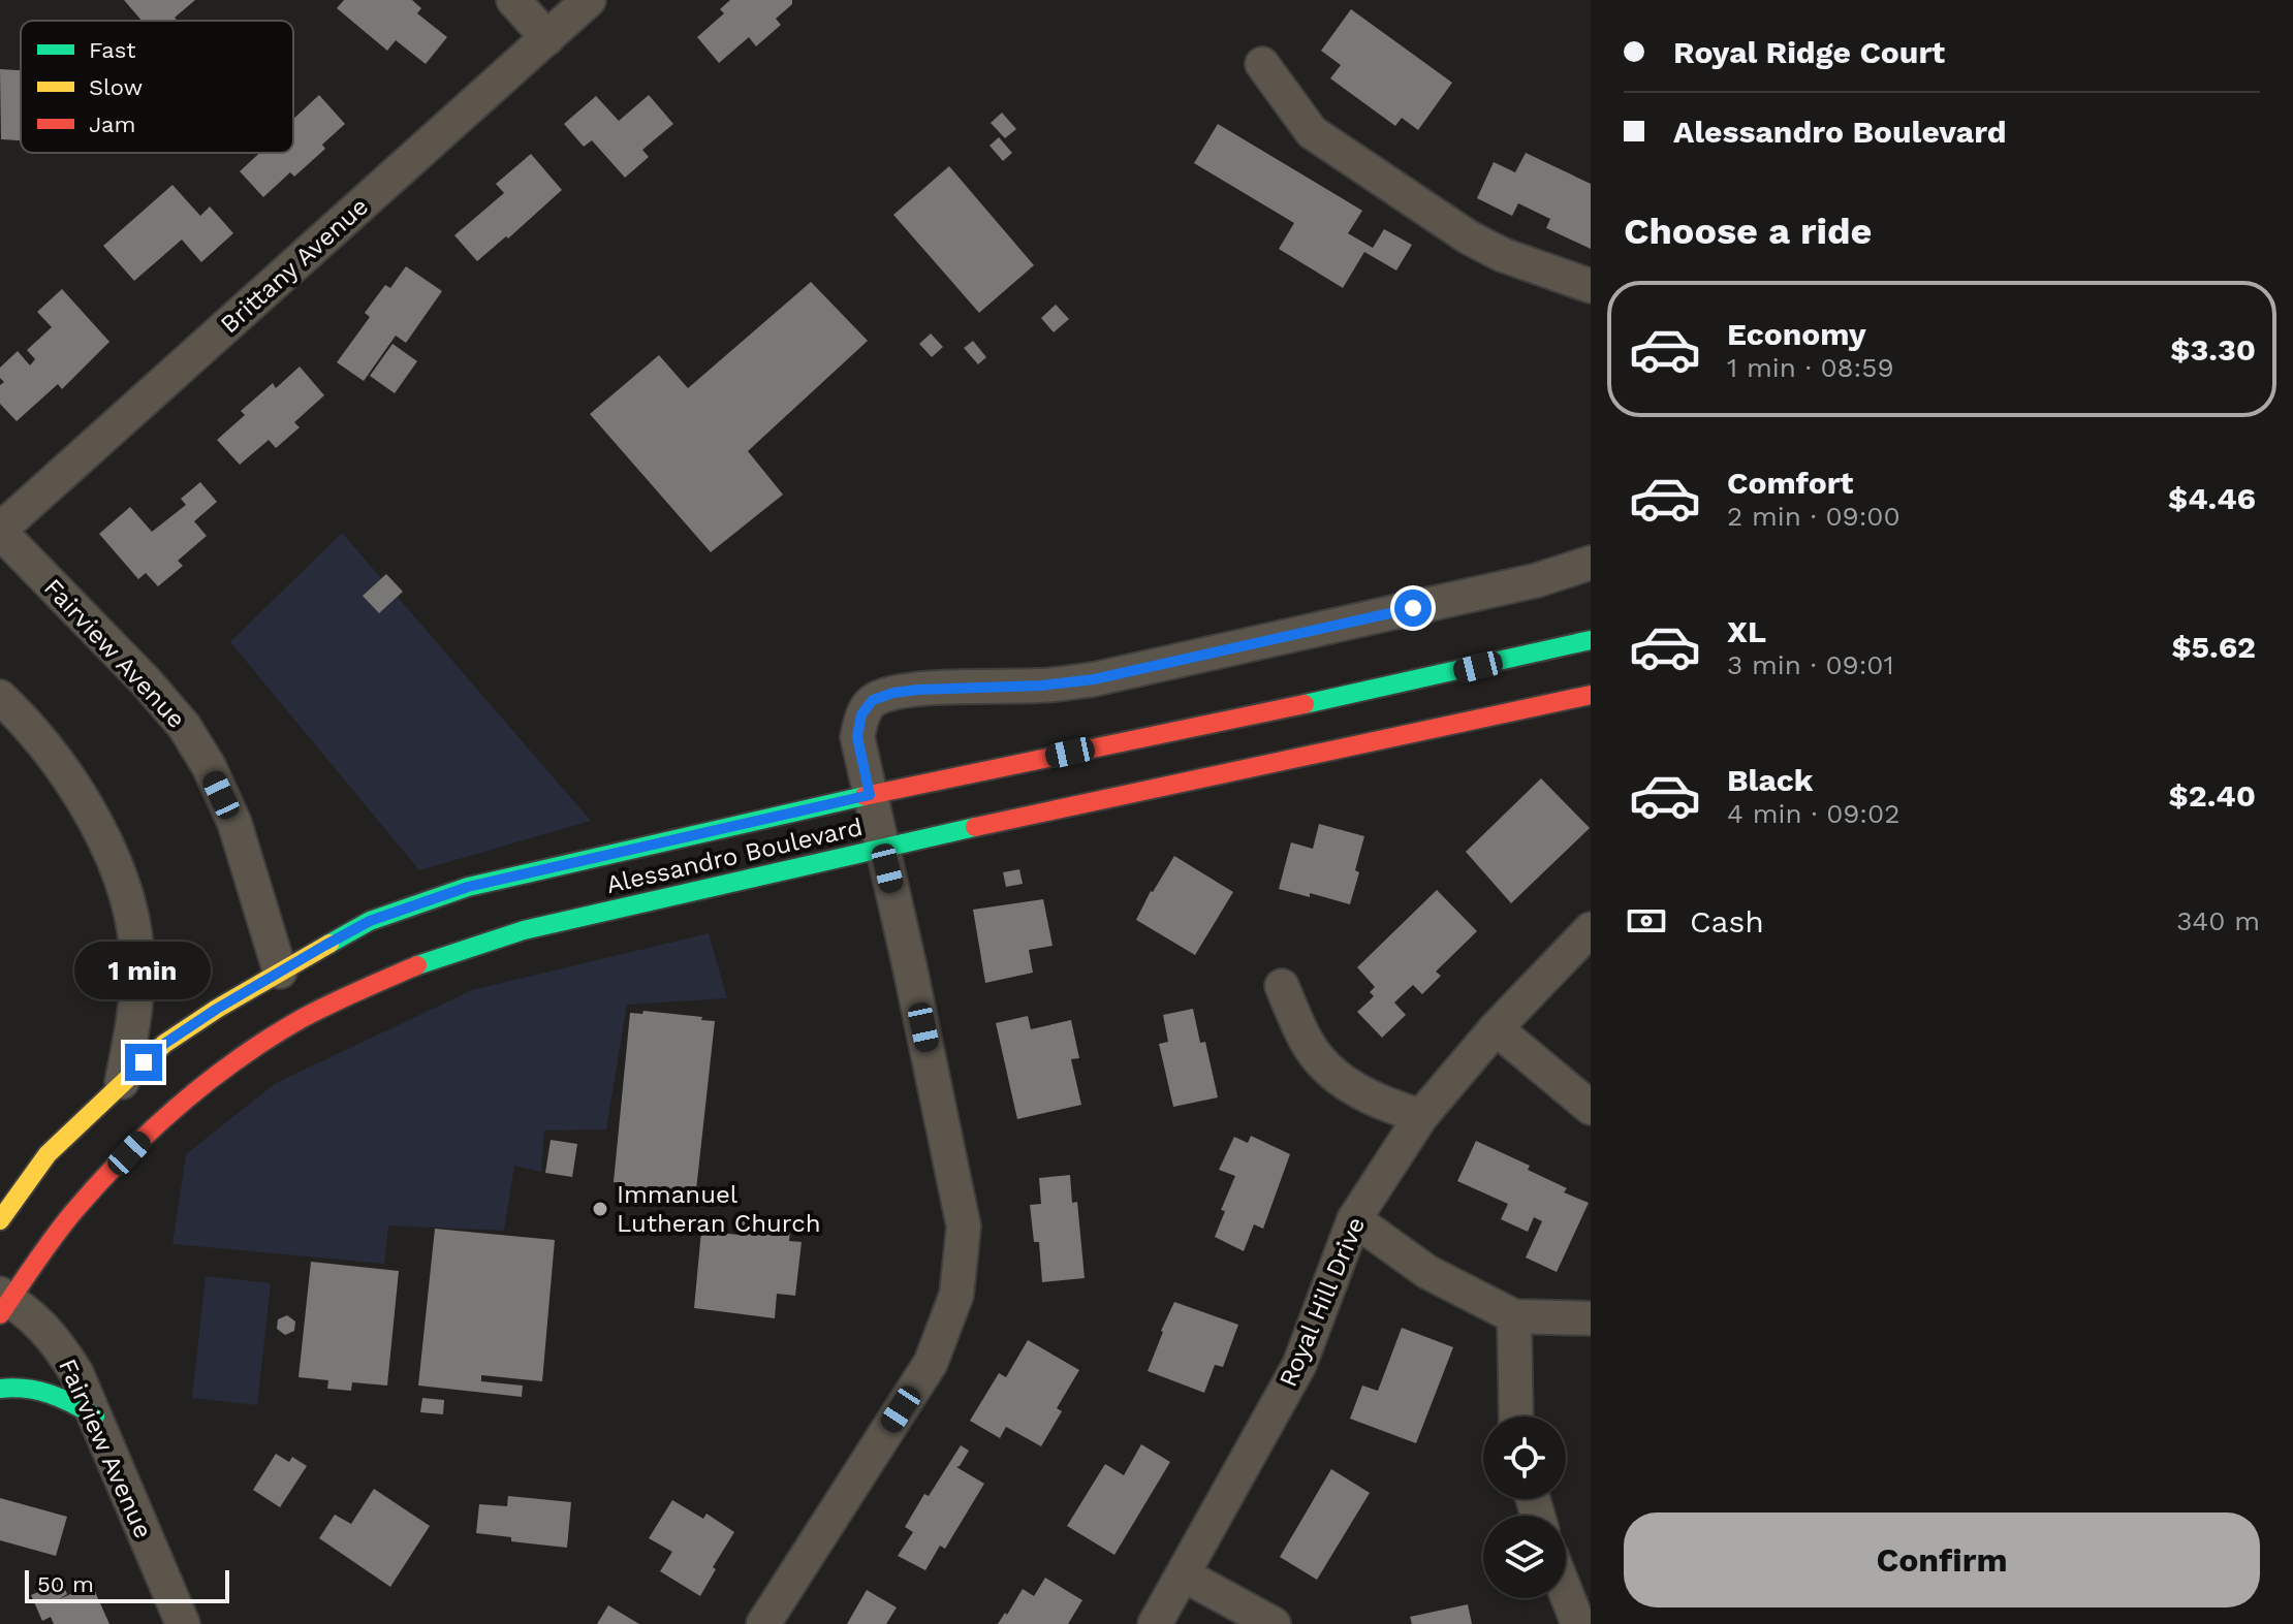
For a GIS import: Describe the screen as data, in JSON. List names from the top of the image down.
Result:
{
  "streets": {
    "main road": ["Alessandro Boulevard"],
    "street": ["Brittany Avenue", "Fairview Avenue", "Royal Hill Drive"]
  },
  "crossings": [
    ["Brittany Avenue", "Fairview Avenue"],
    ["Fairview Avenue", "Alessandro Boulevard"]
  ],
  "places": ["Immanuel Lutheran Church"],
  "legend": ["Fast", "Slow", "Jam"],
  "scale_bar": "50 m",
  "page": {
    "banner": ["Royal Ridge Court", "Alessandro Boulevard"],
    "heading": "Choose a ride",
    "list": [
      {
        "name": "Economy",
        "note": "1 min · 08:59",
        "value": "$3.30"
      },
      {
        "name": "Comfort",
        "note": "2 min · 09:00",
        "value": "$4.46"
      },
      {
        "name": "XL",
        "note": "3 min · 09:01",
        "value": "$5.62"
      },
      {
        "name": "Black",
        "note": "4 min · 09:02",
        "value": "$2.40"
      }
    ],
    "pay": ["Cash", "340 m"],
    "bubble": "1 min",
    "buttons": "Confirm",
    "scale": "50 m"
  }
}
